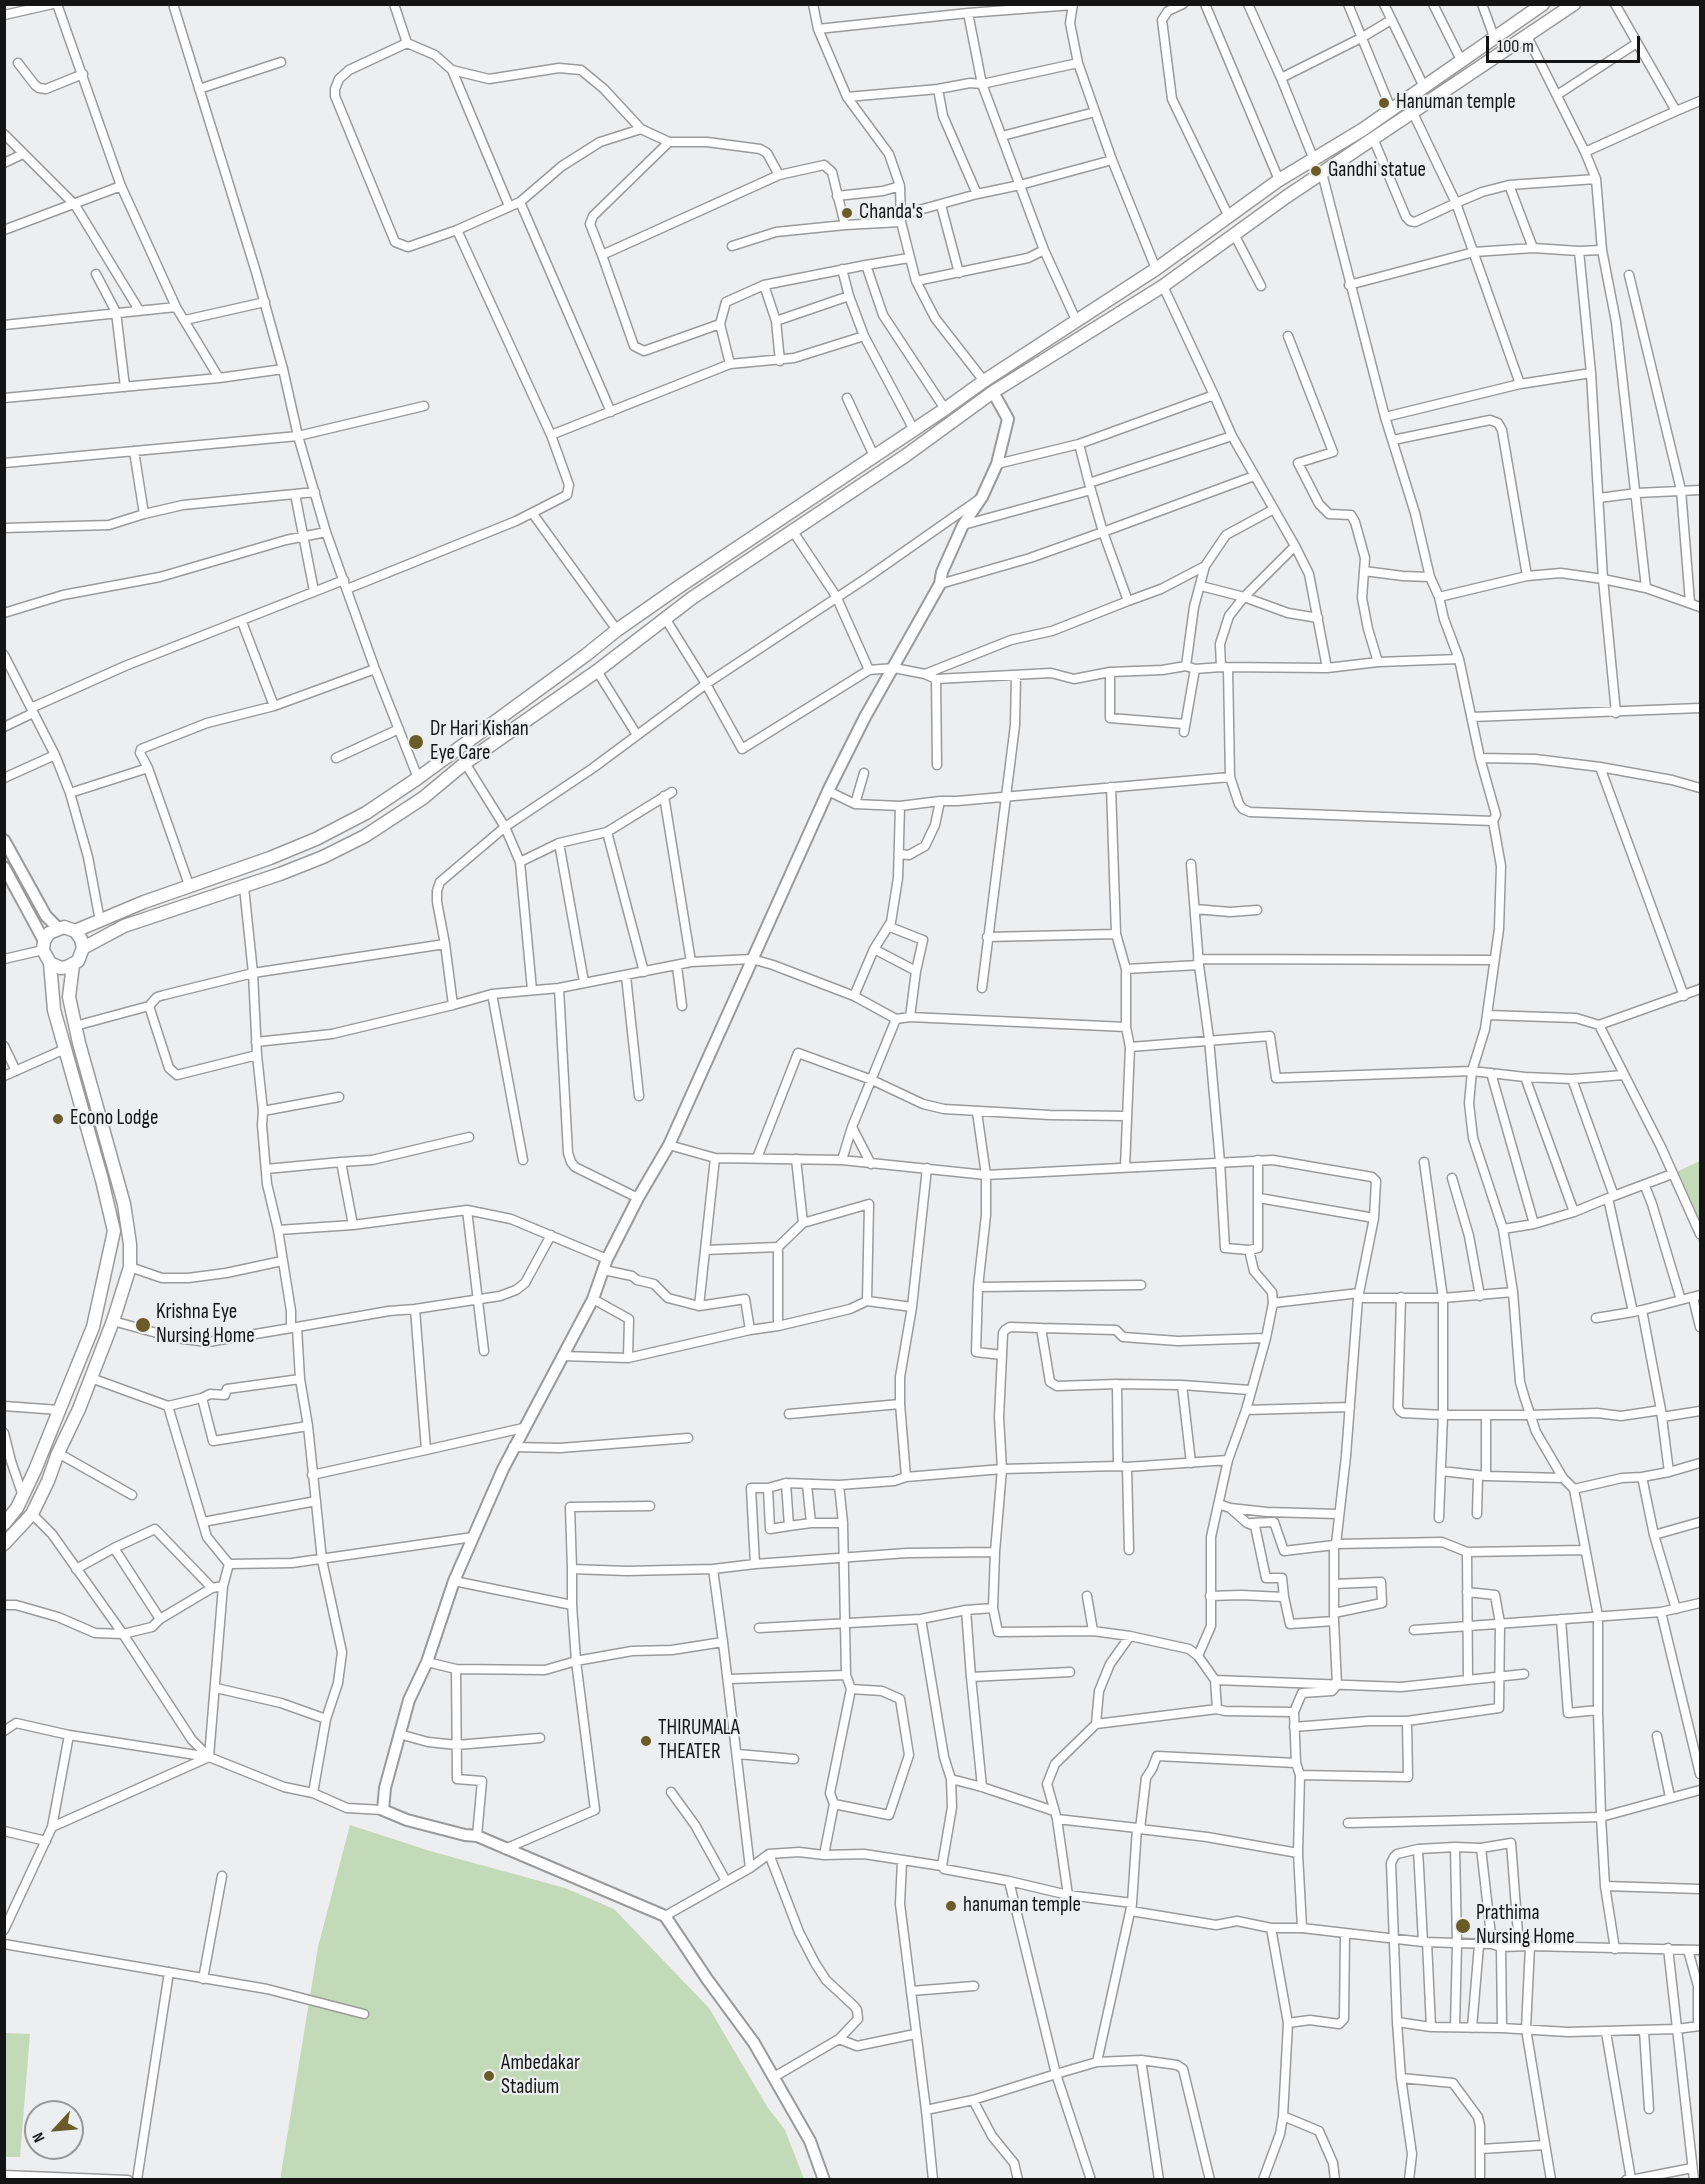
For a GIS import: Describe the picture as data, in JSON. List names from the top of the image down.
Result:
{
  "places": [
    "Hanuman temple",
    "Gandhi statue",
    "Chanda's",
    "Dr Hari Kishan Eye Care",
    "Econo Lodge",
    "Krishna Eye Nursing Home",
    "THIRUMALA THEATER",
    "hanuman temple",
    "Prathima Nursing Home",
    "Ambedakar Stadium"
  ],
  "scale_bar": "100 m",
  "north": "bottom left"
}
